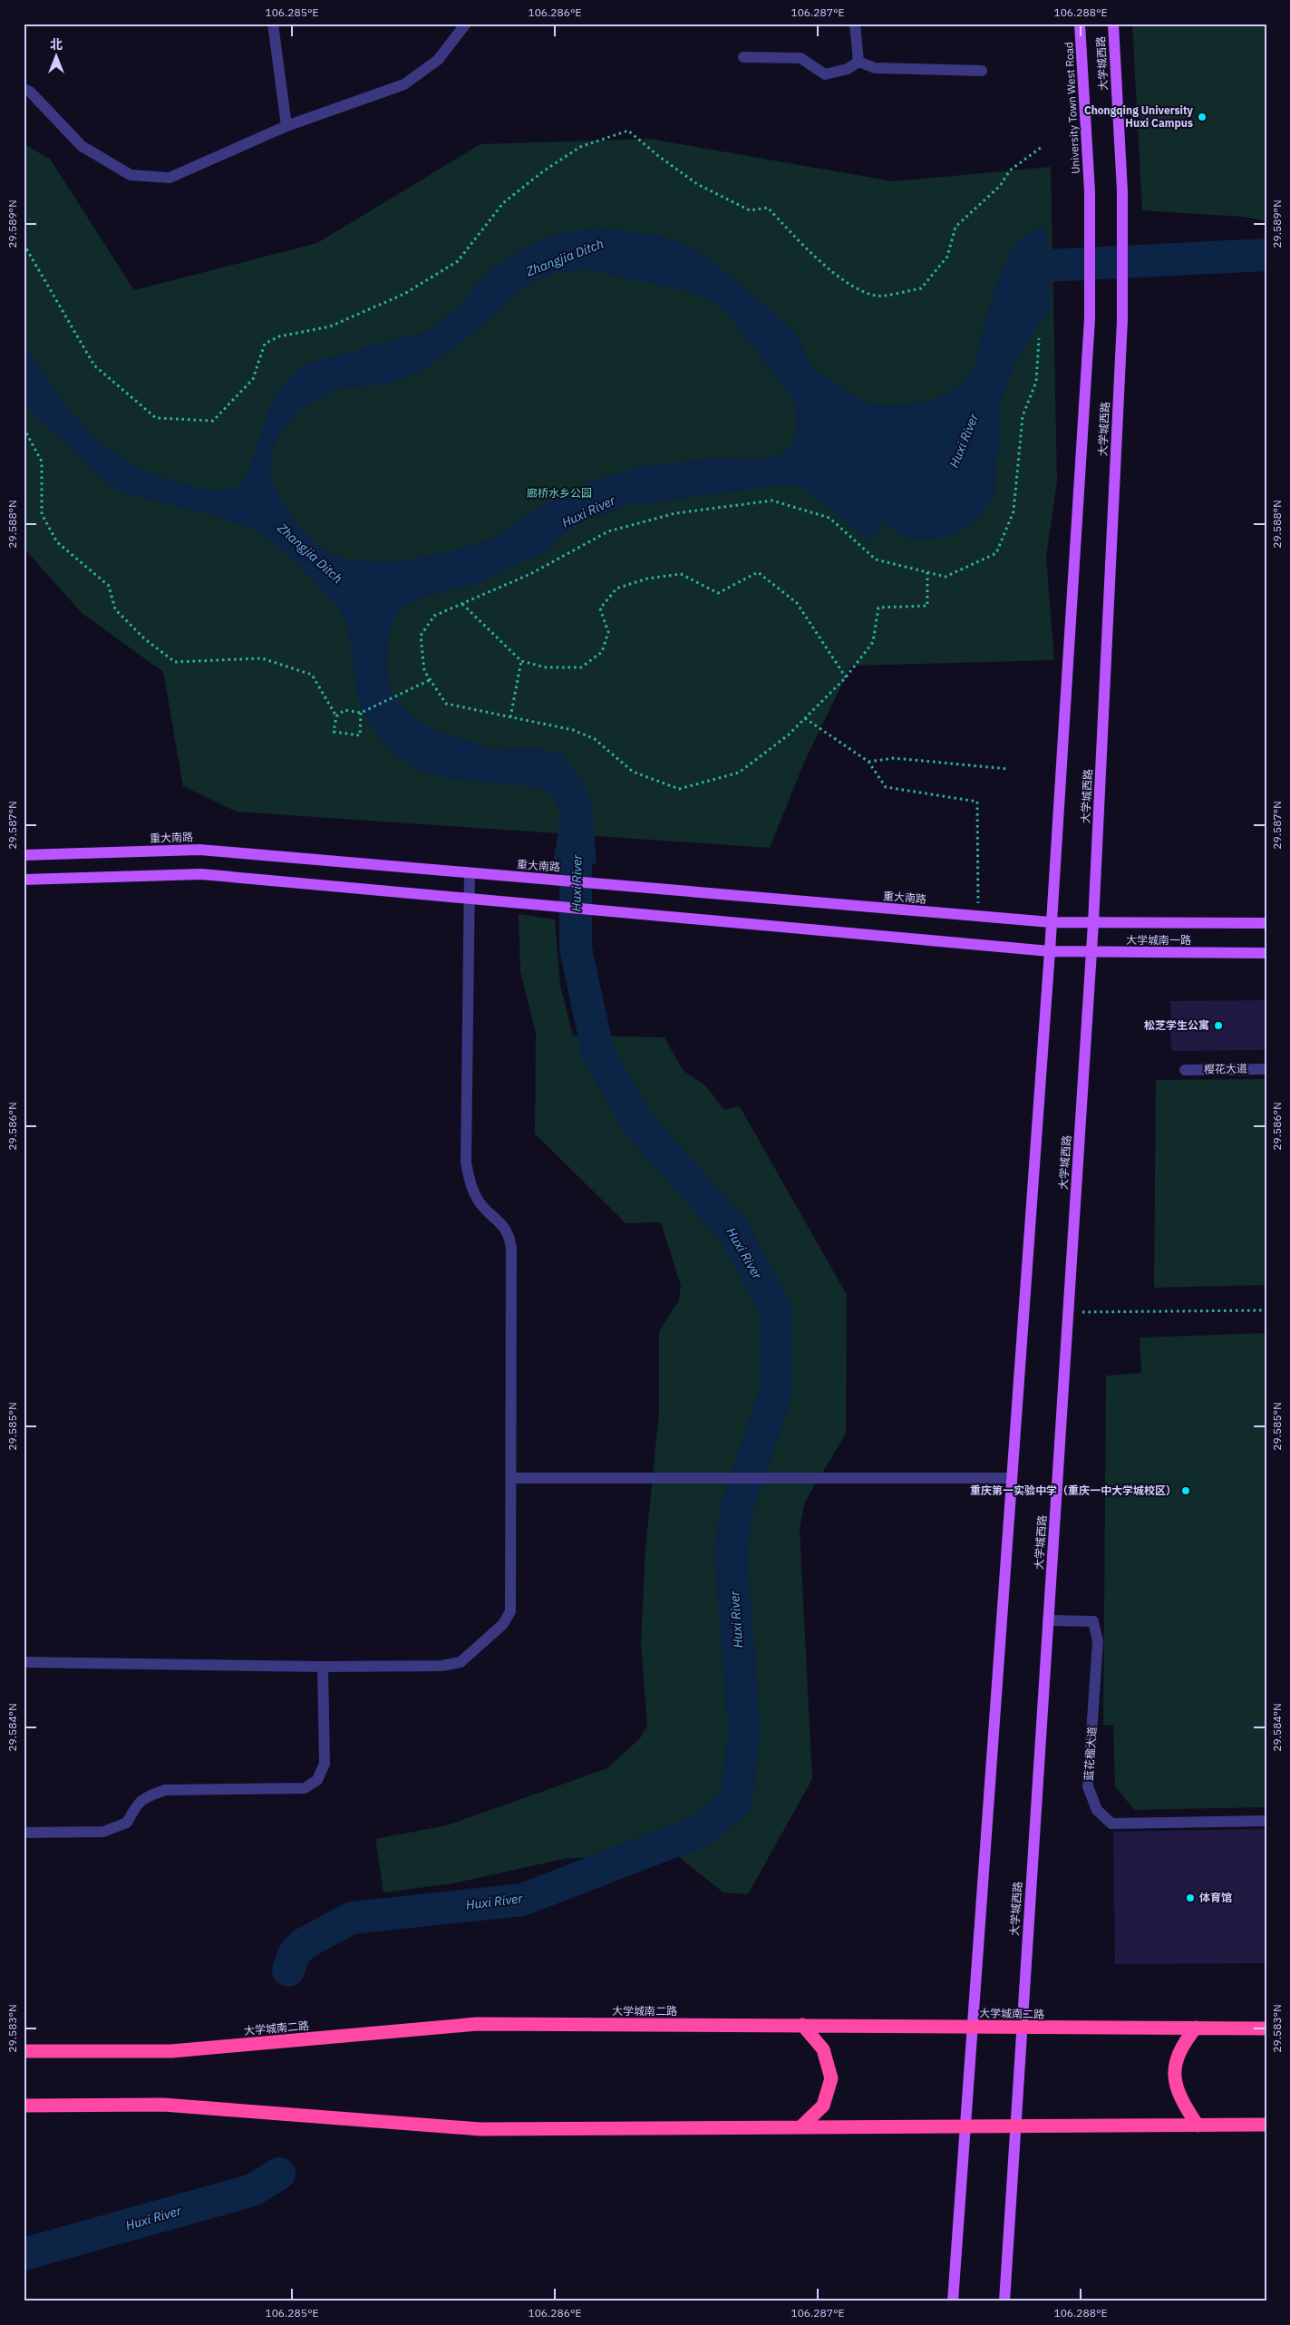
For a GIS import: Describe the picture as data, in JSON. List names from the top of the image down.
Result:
{
  "streets": {
    "highway": ["大学城南二路"],
    "main road": [
      "大学城西路",
      "University Town West Road",
      "重大南路",
      "大学城南一路"
    ],
    "street": ["樱花大道", "蓝花楹大道"]
  },
  "crossings": [
    ["大学城西路", "University Town West Road"],
    ["大学城西路", "重大南路"],
    ["大学城西路", "大学城南一路"],
    ["大学城西路", "蓝花楹大道"],
    ["大学城西路", "大学城南二路"],
    ["重大南路", "大学城南一路"]
  ],
  "water": ["Zhangjia Ditch", "Huxi River"],
  "parks": ["廊桥水乡公园"],
  "places": [
    "Chongqing University Huxi Campus",
    "松芝学生公寓",
    "重庆第一实验中学（重庆一中大学城校区）",
    "体育馆"
  ],
  "north": "top",
  "coordinates": [
    "106.285°E",
    "106.286°E",
    "106.287°E",
    "106.288°E",
    "29.589°N",
    "29.588°N",
    "29.587°N",
    "29.586°N",
    "29.585°N",
    "29.584°N",
    "29.583°N"
  ]
}
